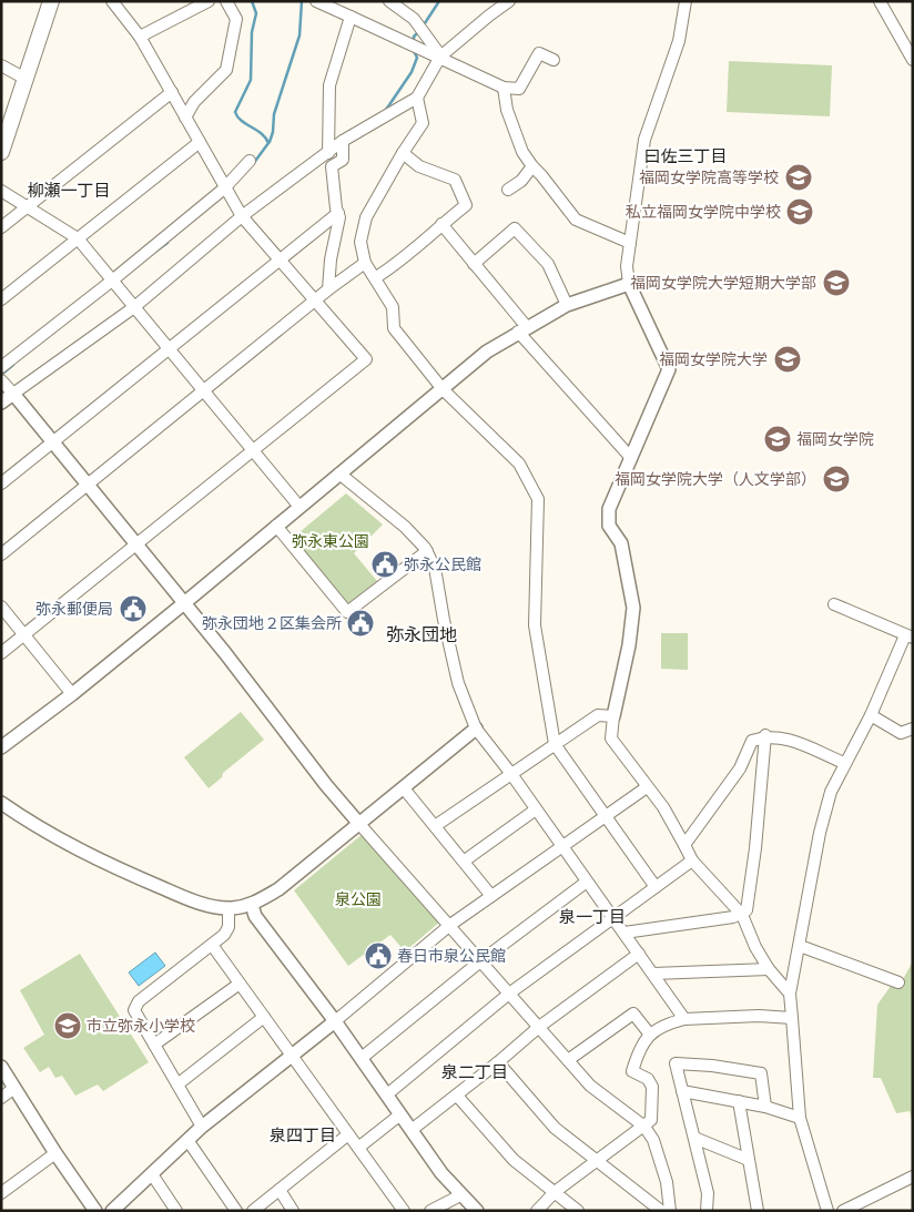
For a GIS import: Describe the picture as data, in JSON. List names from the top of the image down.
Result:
{
  "districts": [
    "曰佐三丁目",
    "柳瀬一丁目",
    "弥永団地",
    "泉一丁目",
    "泉二丁目",
    "泉四丁目"
  ],
  "parks": ["弥永東公園", "泉公園"],
  "places": {
    "school or university": [
      "福岡女学院高等学校",
      "私立福岡女学院中学校",
      "福岡女学院大学短期大学部",
      "福岡女学院大学",
      "福岡女学院",
      "福岡女学院大学（人文学部）",
      "市立弥永小学校"
    ],
    "public building": [
      "弥永公民館",
      "弥永郵便局",
      "弥永団地２区集会所",
      "春日市泉公民館"
    ]
  }
}
